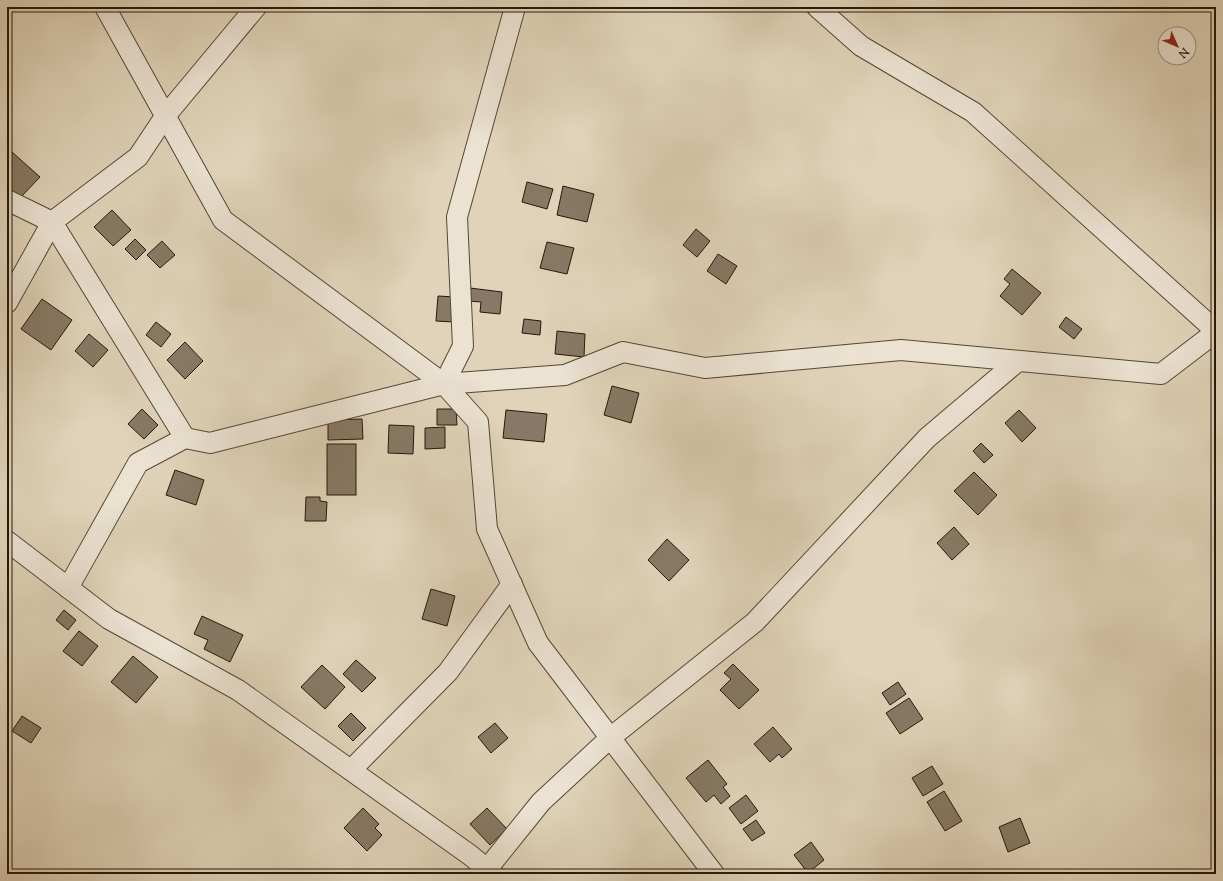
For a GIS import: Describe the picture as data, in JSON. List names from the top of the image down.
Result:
{
  "north": "bottom right"
}
